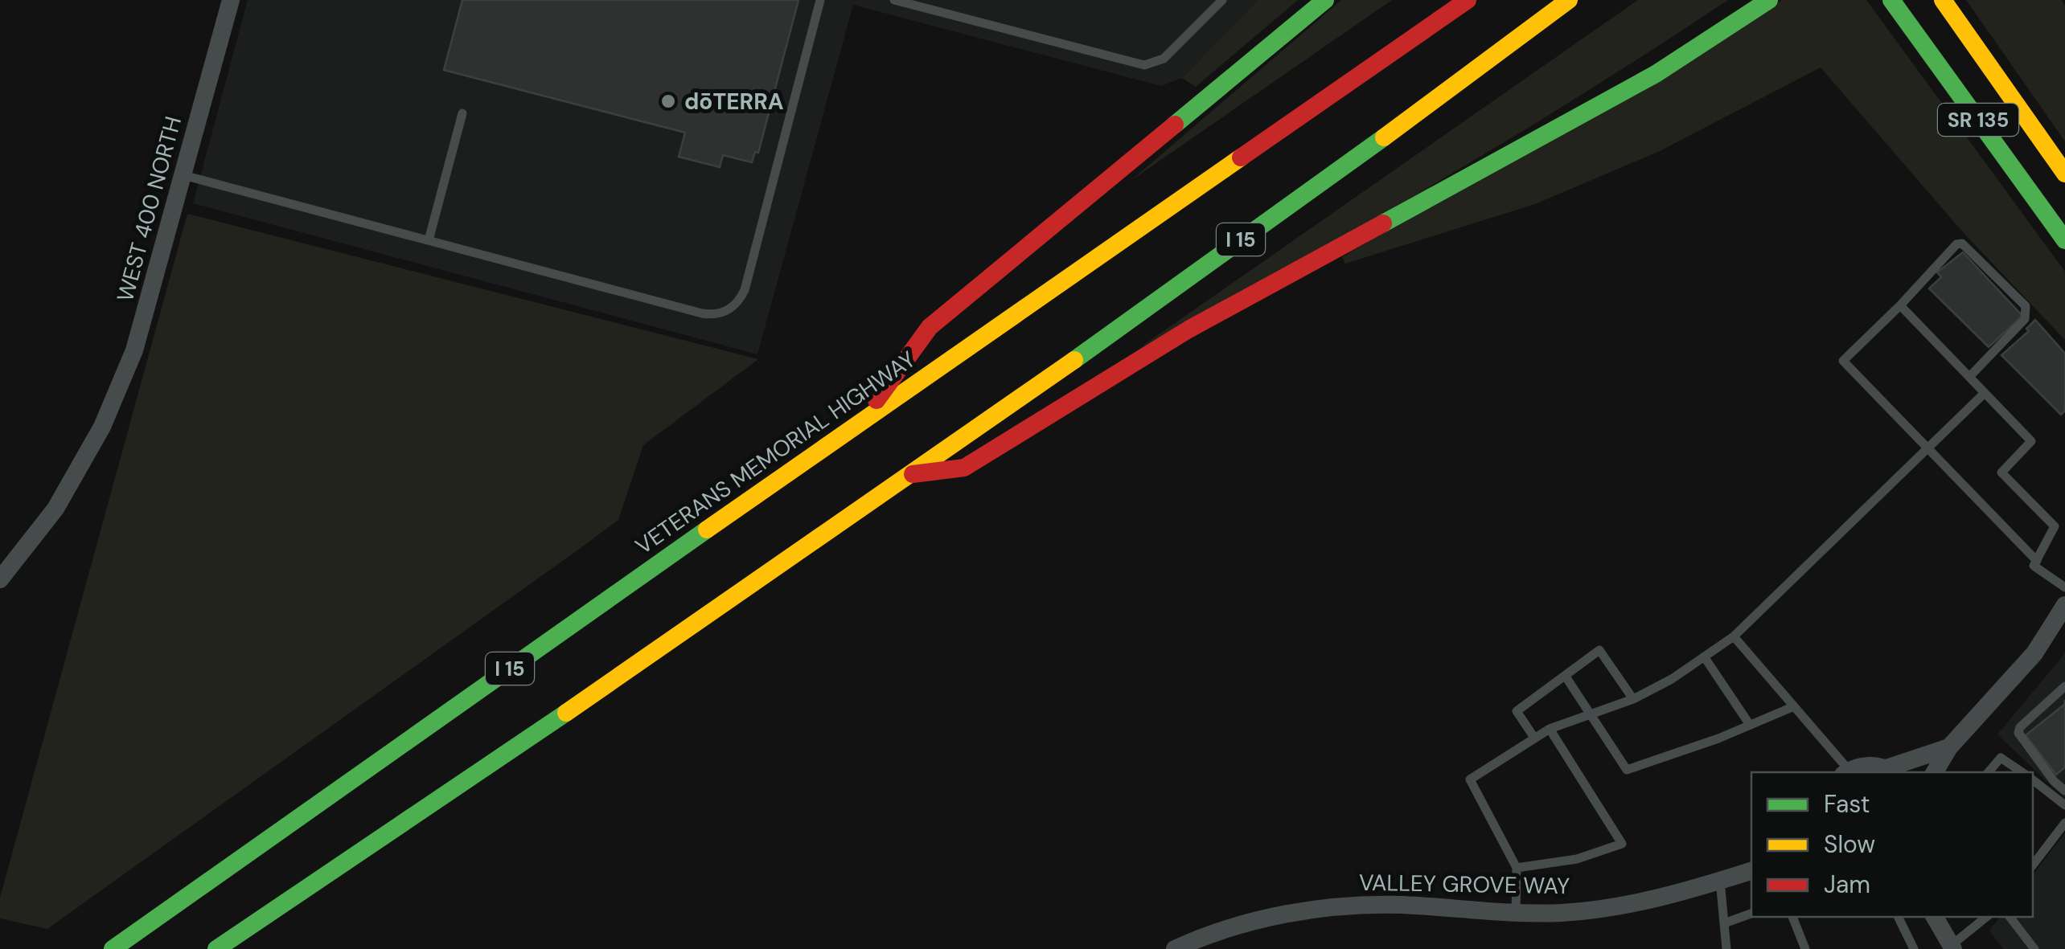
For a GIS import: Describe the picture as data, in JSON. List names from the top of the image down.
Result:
{
  "streets": {
    "main road": ["SR 135", "I 15", "VETERANS MEMORIAL HIGHWAY"],
    "street": ["WEST 400 NORTH", "VALLEY GROVE WAY"]
  },
  "places": ["dōTERRA"],
  "legend": ["Fast", "Slow", "Jam"]
}
